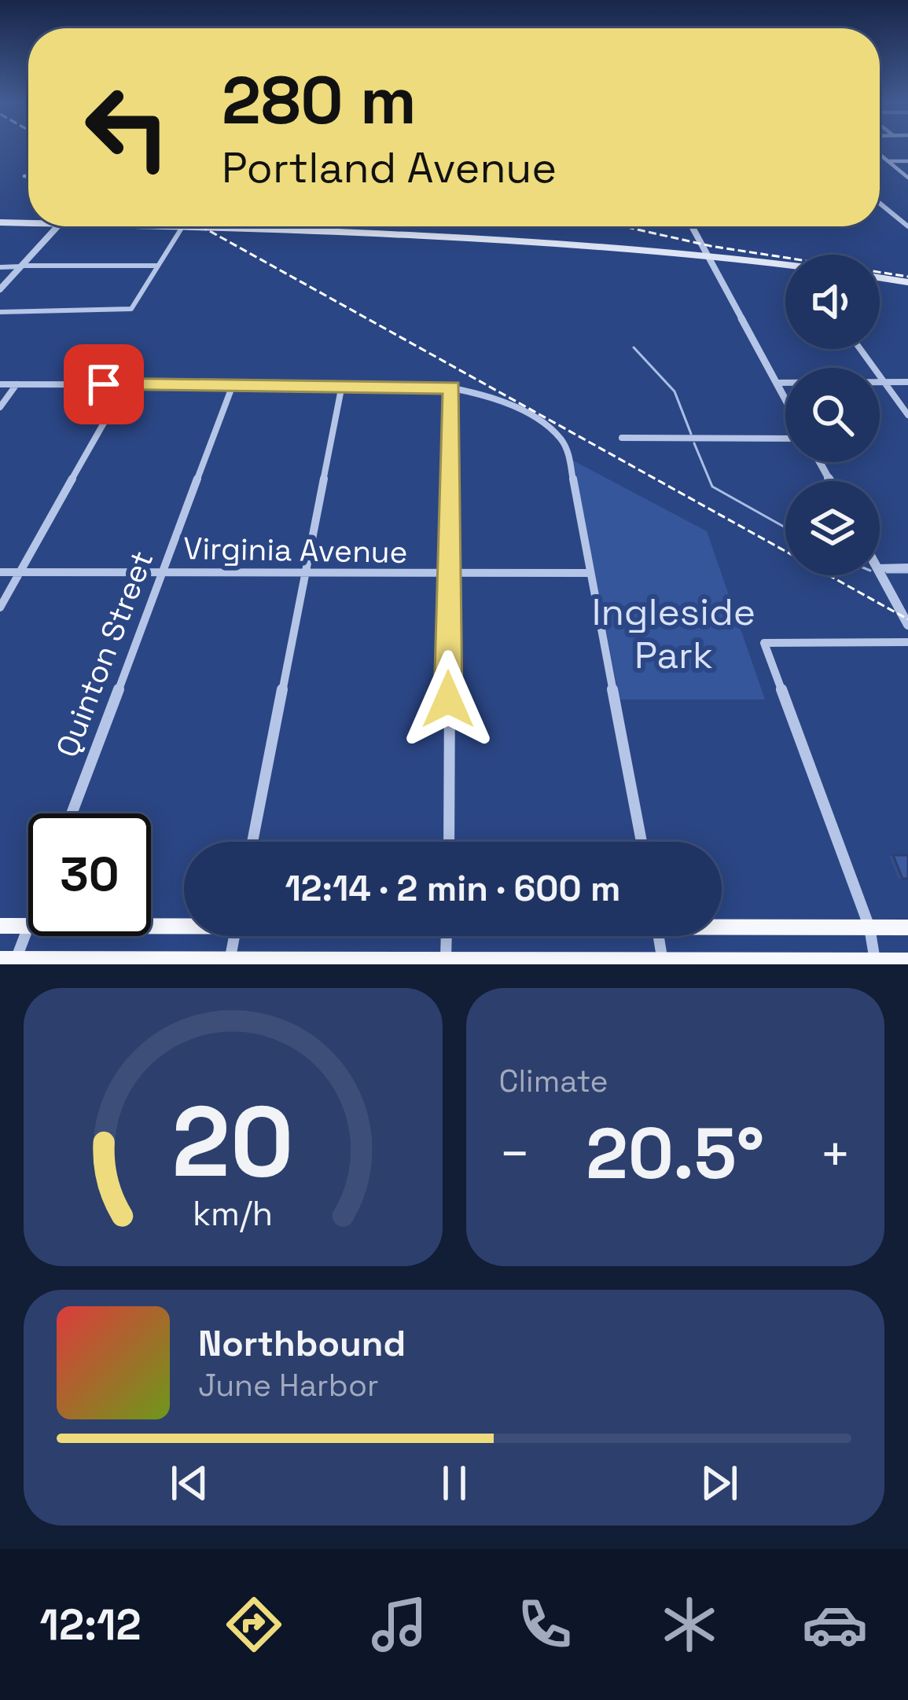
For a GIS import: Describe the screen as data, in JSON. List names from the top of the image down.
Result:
{
  "streets": {
    "street": ["Virginia Avenue", "Quinton Street"]
  },
  "crossings": [
    ["Virginia Avenue", "Quinton Street"]
  ],
  "parks": ["Ingleside Park"],
  "page": {
    "turn": ["280 m", "Portland Avenue"],
    "limit": "30",
    "trip": "12:14 · 2 min · 600 m",
    "tile": "Climate",
    "heat": ["−", "20.5°", "+"],
    "song": ["Northbound", "June Harbor"],
    "tabs": "12:12",
    "gauge": ["20", "km/h"]
  }
}
